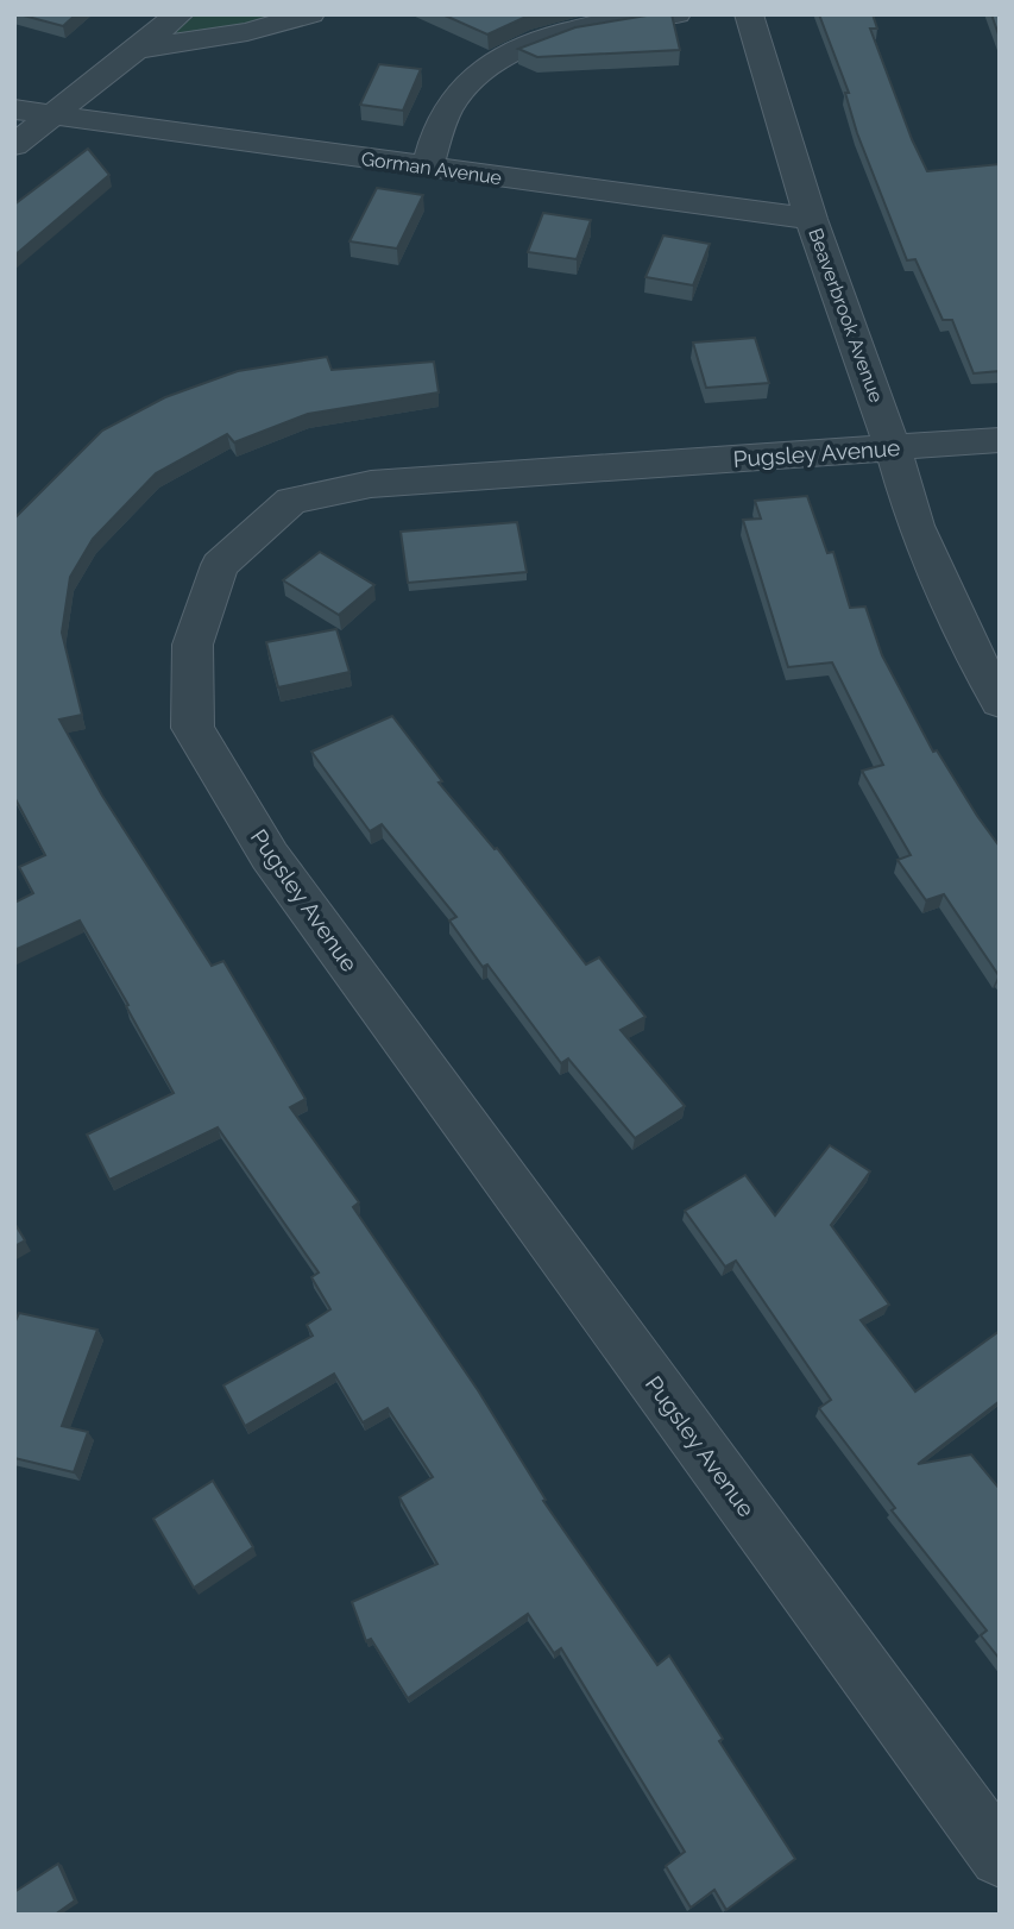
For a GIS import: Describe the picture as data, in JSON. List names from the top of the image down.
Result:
{
  "streets": {
    "street": ["Gorman Avenue", "Beaverbrook Avenue", "Pugsley Avenue"]
  },
  "crossings": [
    ["Gorman Avenue", "Beaverbrook Avenue"],
    ["Beaverbrook Avenue", "Pugsley Avenue"]
  ]
}
